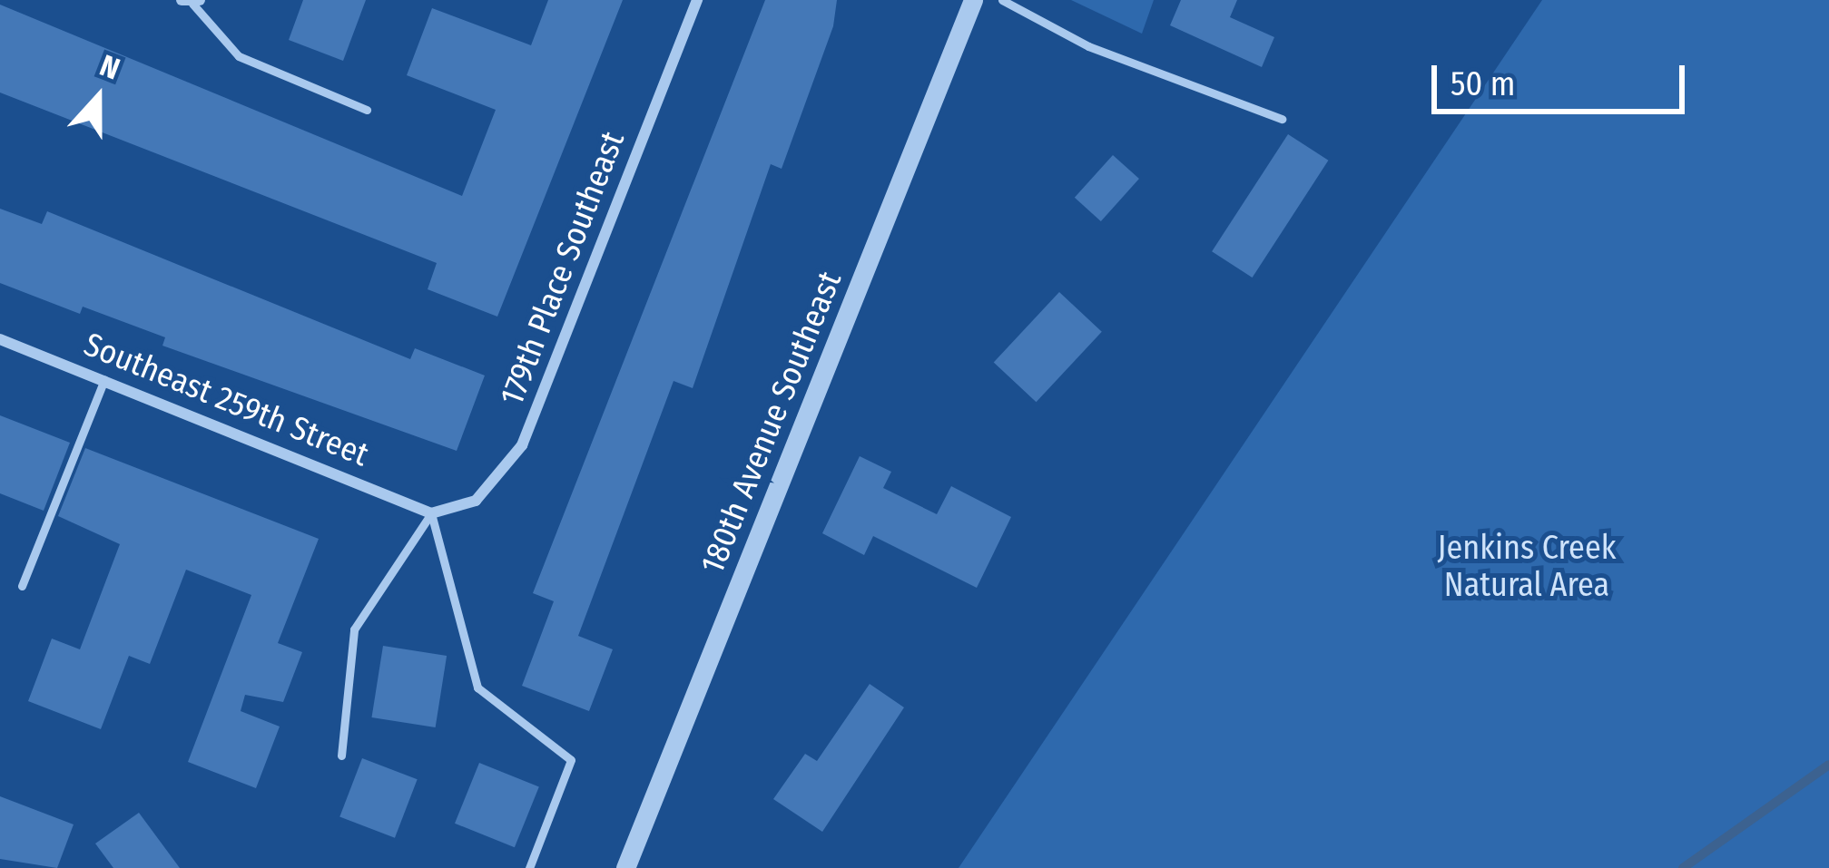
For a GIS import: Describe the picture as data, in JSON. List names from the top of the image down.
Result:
{
  "streets": {
    "street": ["179th Place Southeast", "Southeast 259th Street", "180th Avenue Southeast"]
  },
  "crossings": [
    ["179th Place Southeast", "Southeast 259th Street"]
  ],
  "parks": ["Jenkins Creek Natural Area"],
  "scale_bar": "50 m",
  "north": "top"
}
